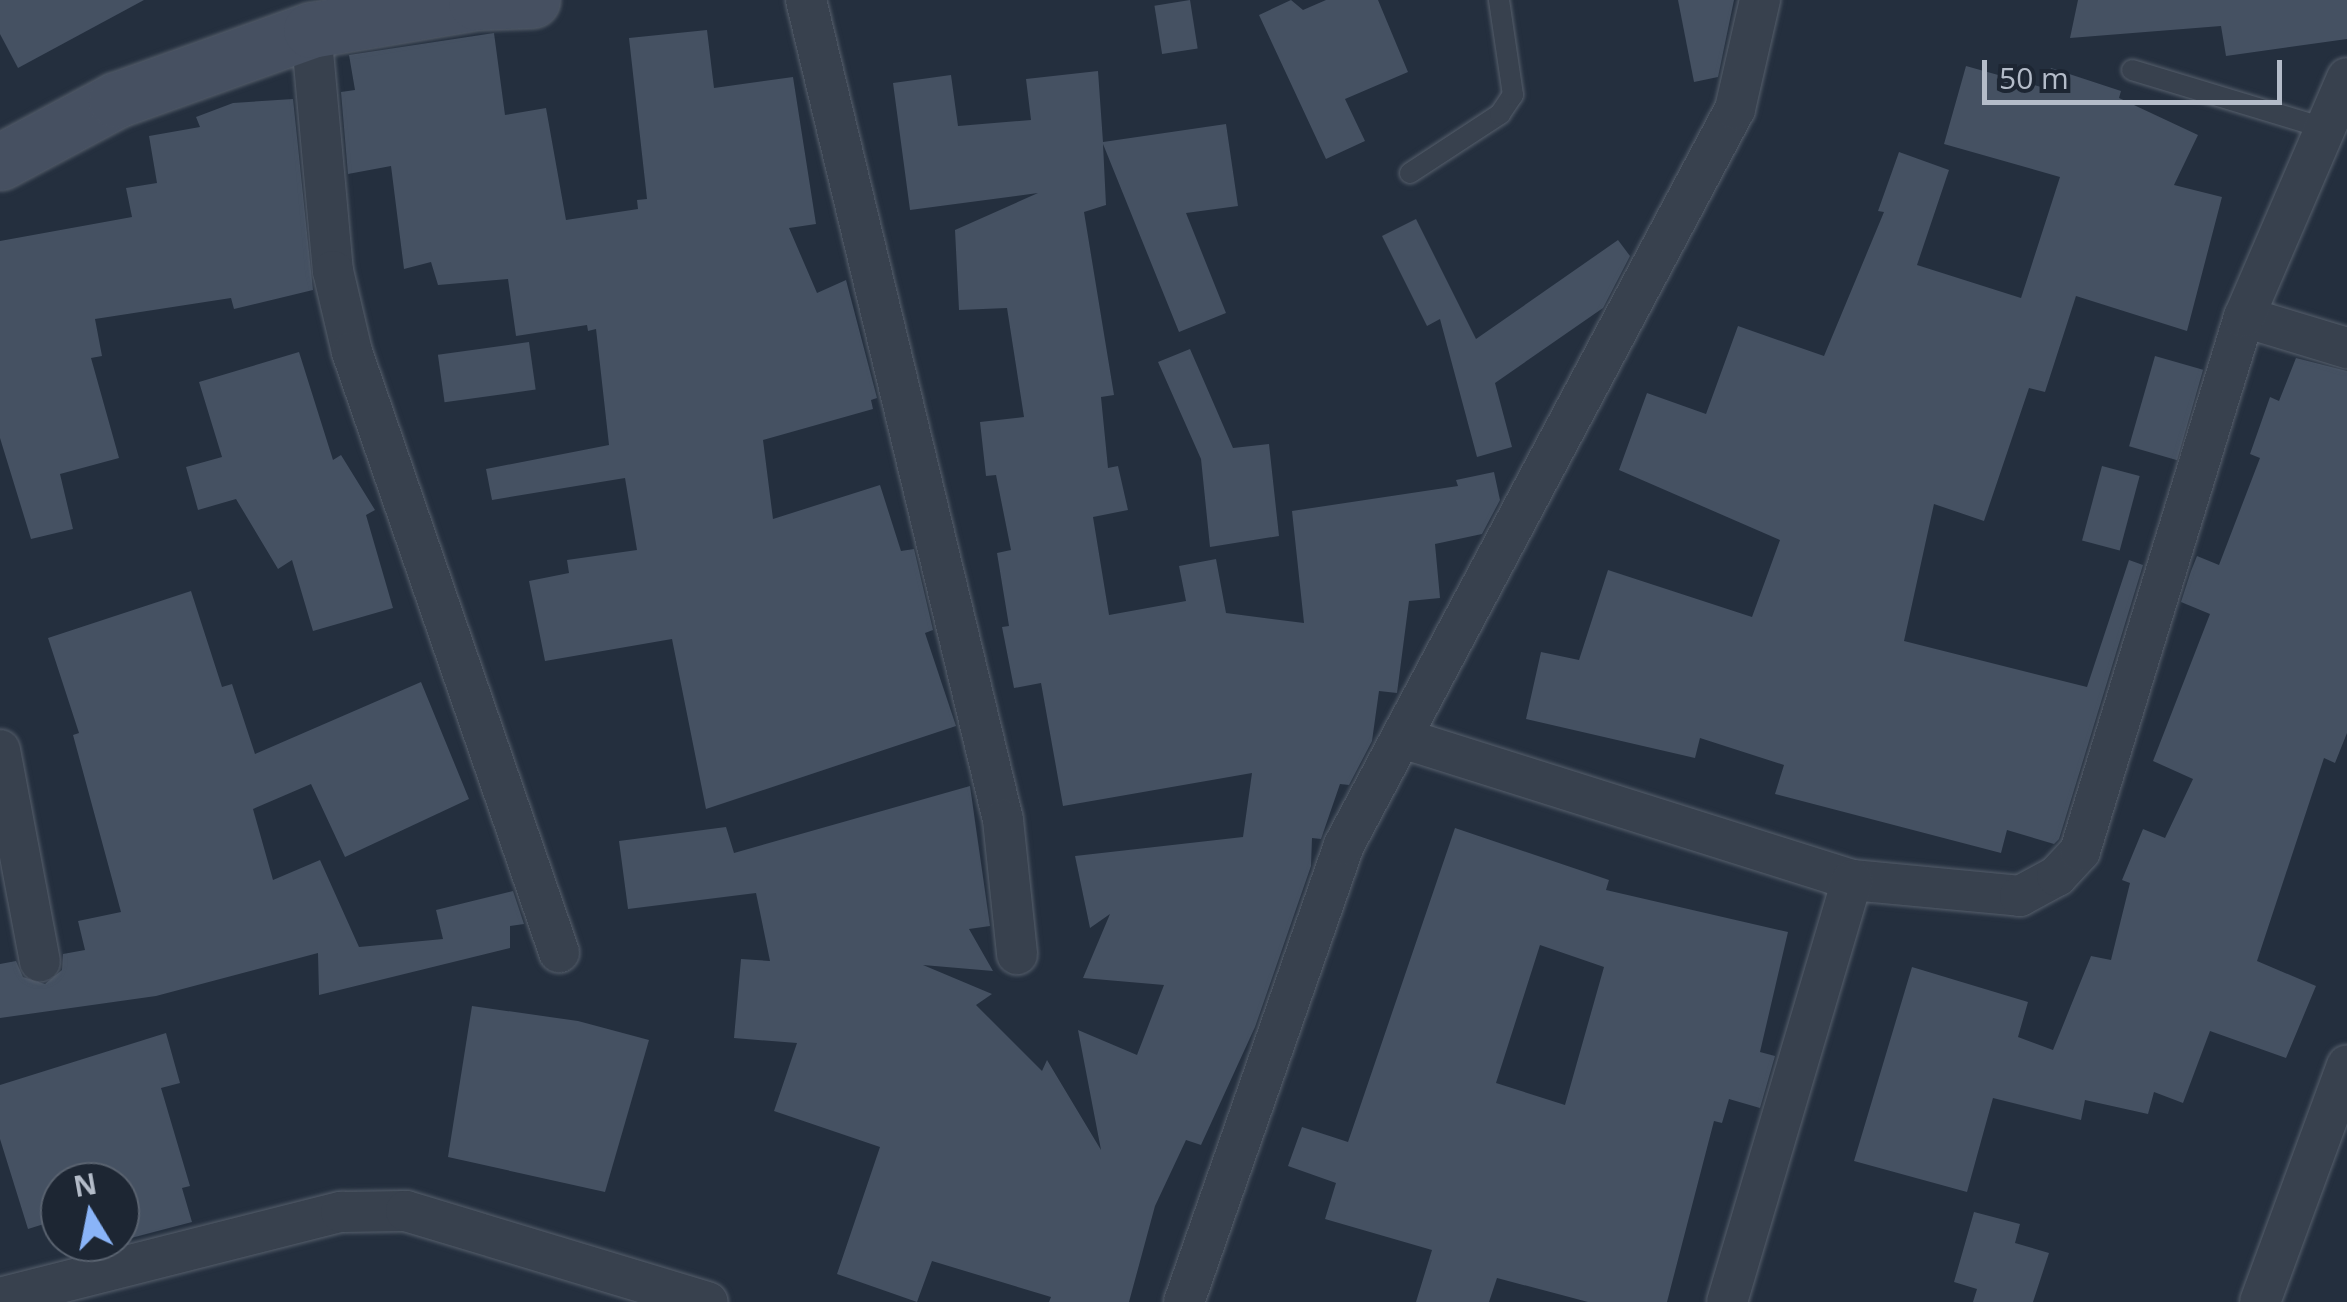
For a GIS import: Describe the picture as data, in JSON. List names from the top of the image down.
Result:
{
  "scale_bar": "50 m",
  "north": "top"
}
